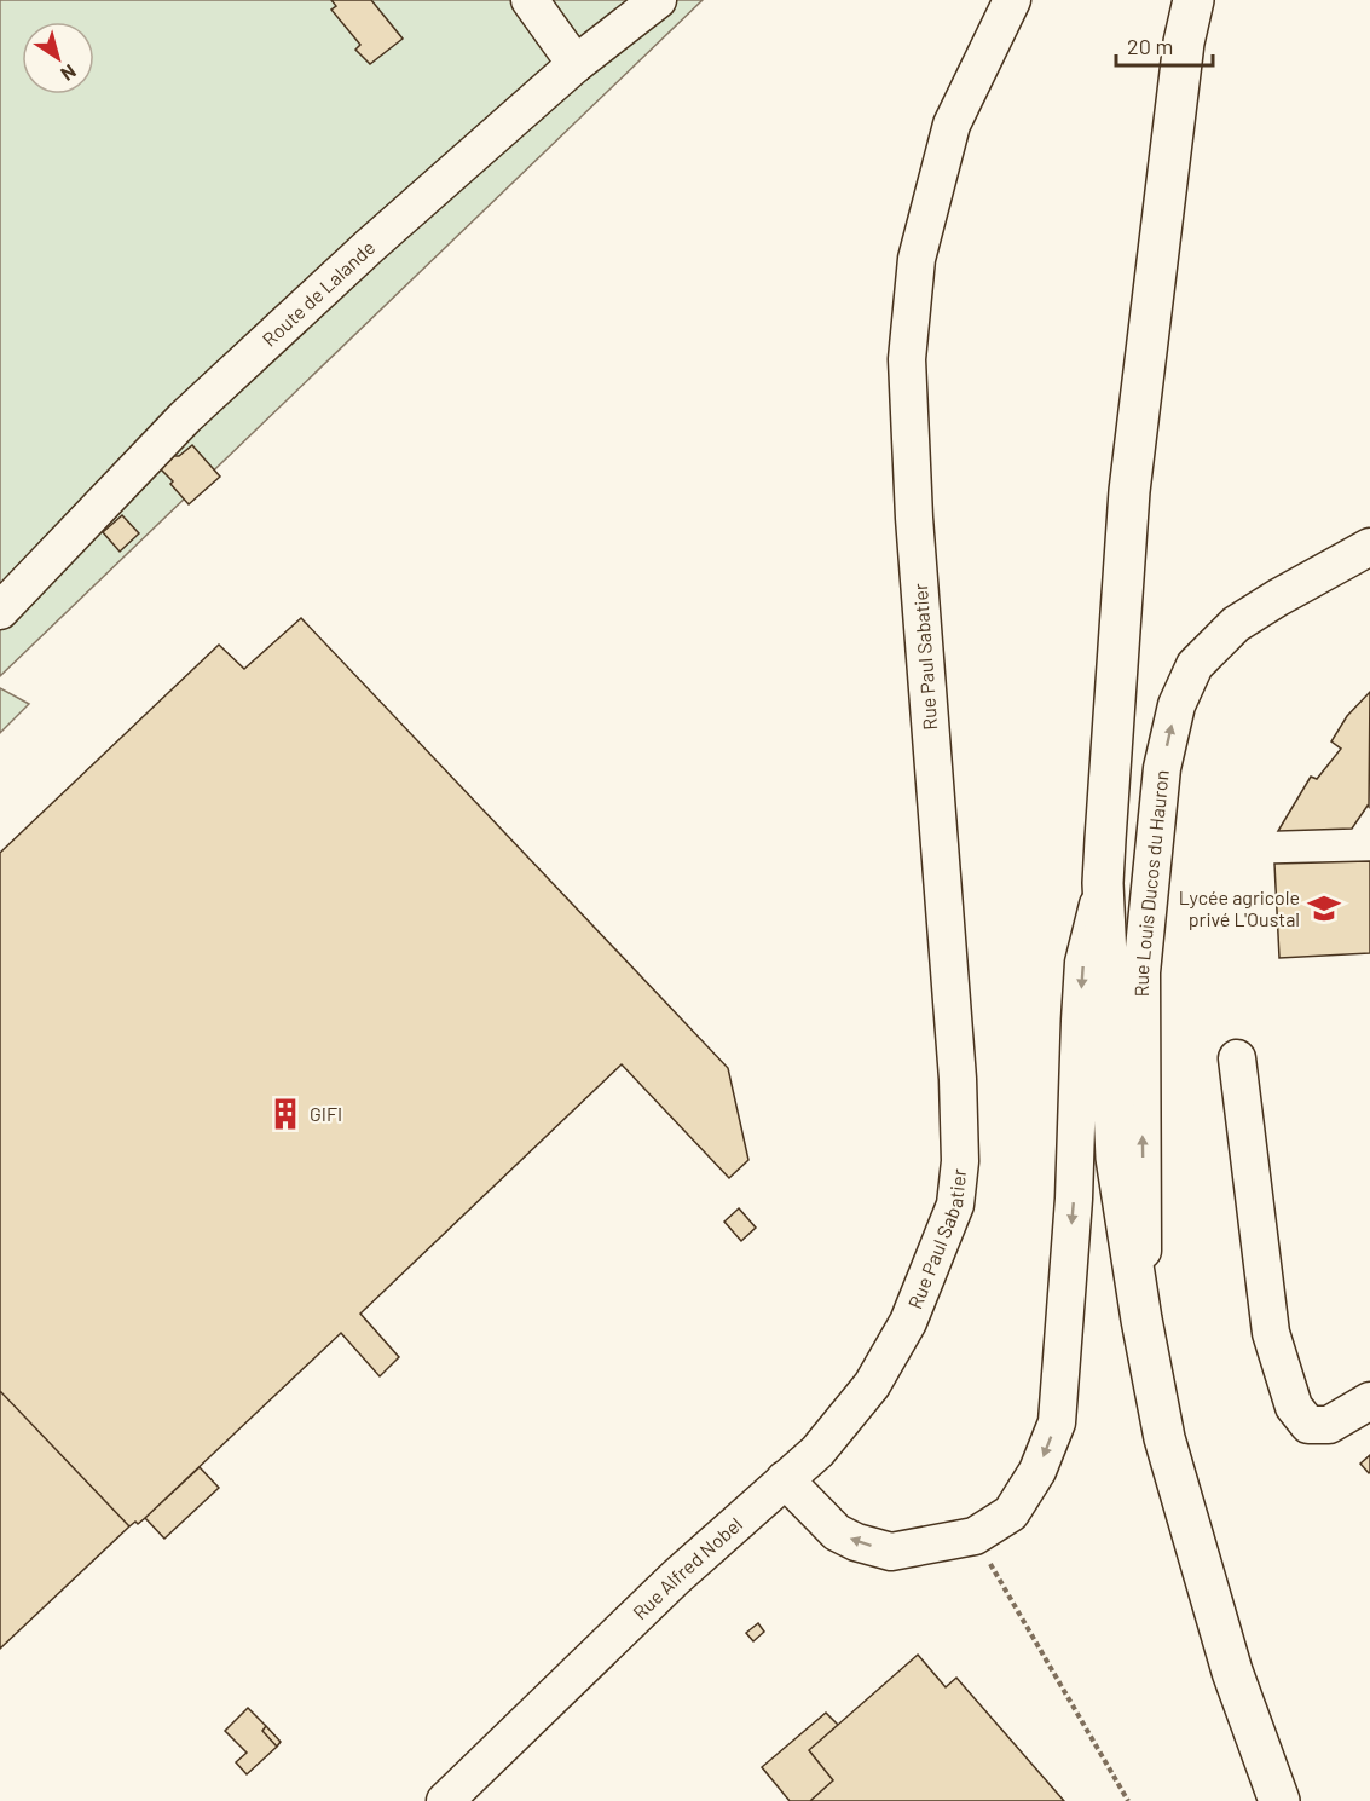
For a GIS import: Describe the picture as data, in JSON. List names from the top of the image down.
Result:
{
  "streets": {
    "street": [
      "Route de Lalande",
      "Rue Paul Sabatier",
      "Rue Louis Ducos du Hauron",
      "Rue Alfred Nobel"
    ]
  },
  "crossings": [
    ["Rue Paul Sabatier", "Rue Alfred Nobel"]
  ],
  "places": {
    "school or university": ["Lycée agricole privé L'Oustal"],
    "building": ["GIFI"]
  },
  "scale_bar": "20 m",
  "north": "bottom right"
}
